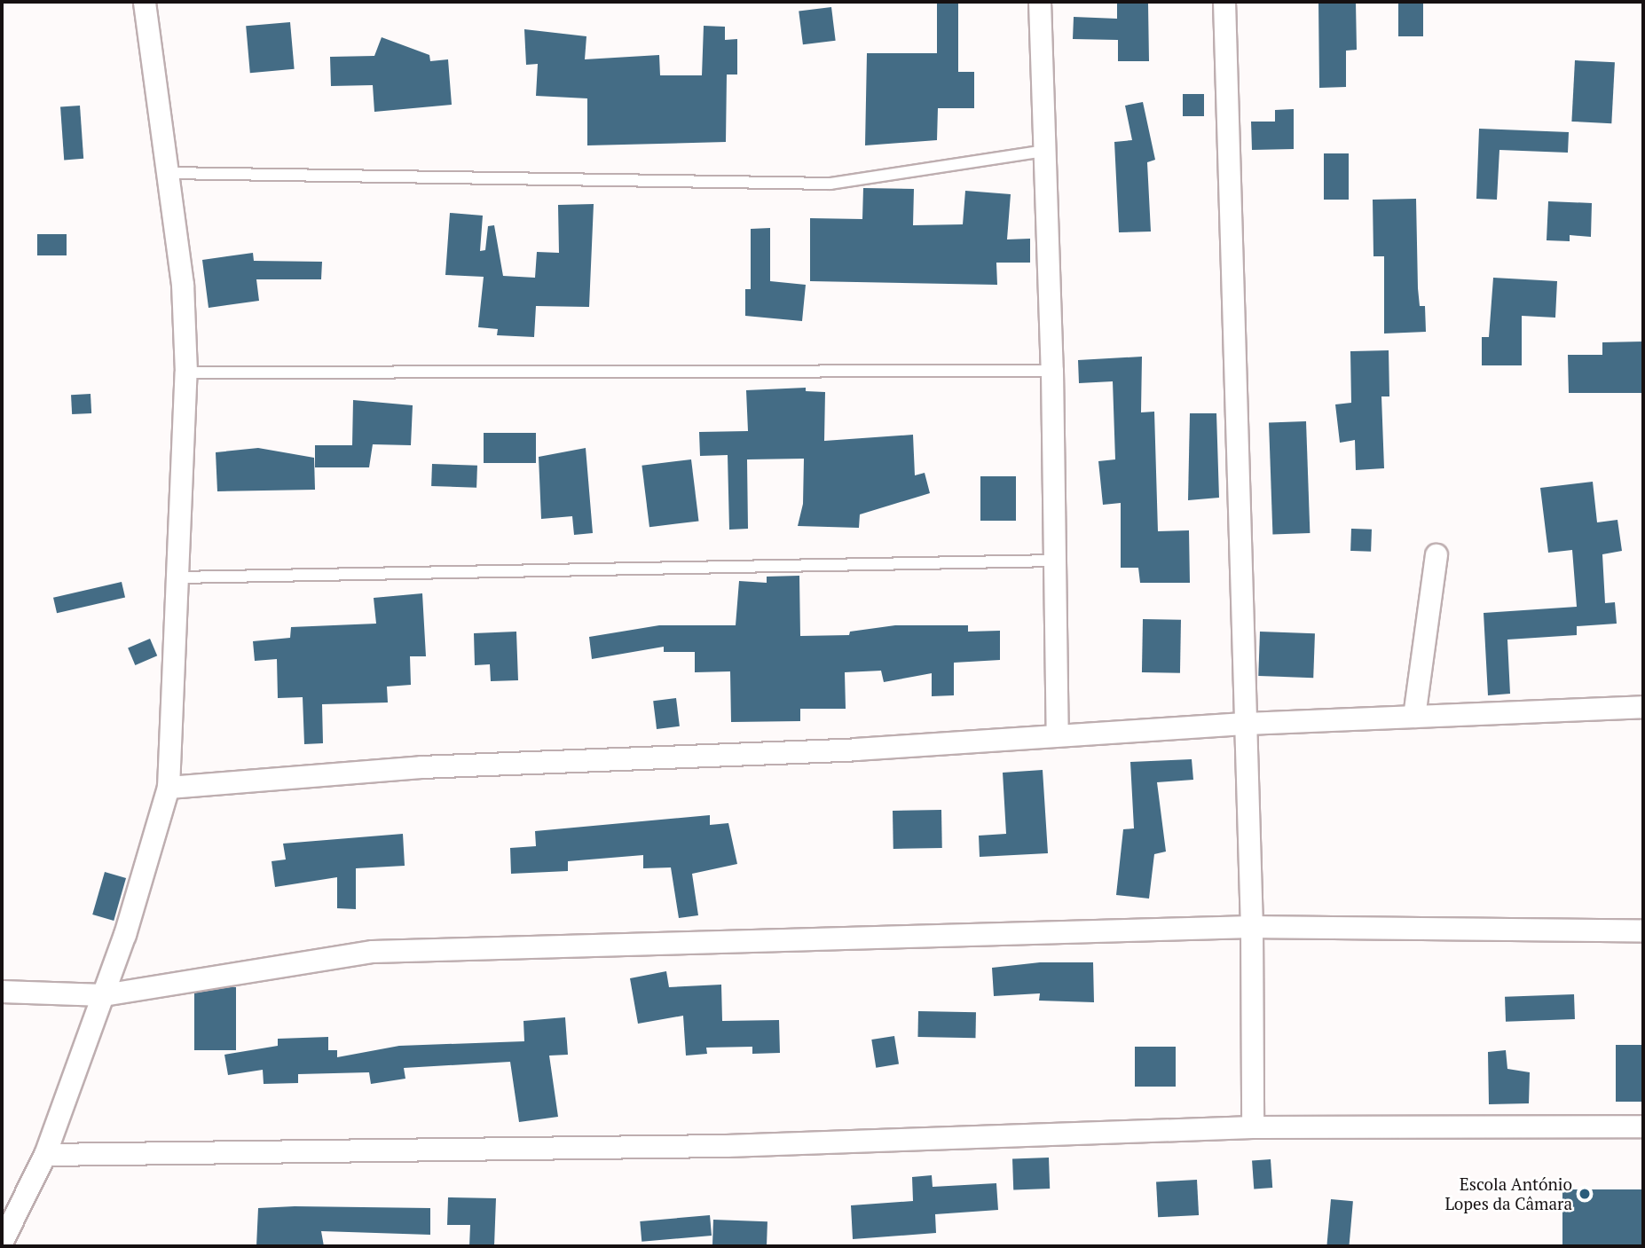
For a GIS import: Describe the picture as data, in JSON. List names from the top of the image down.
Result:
{
  "places": ["Escola António Lopes da Câmara"]
}
